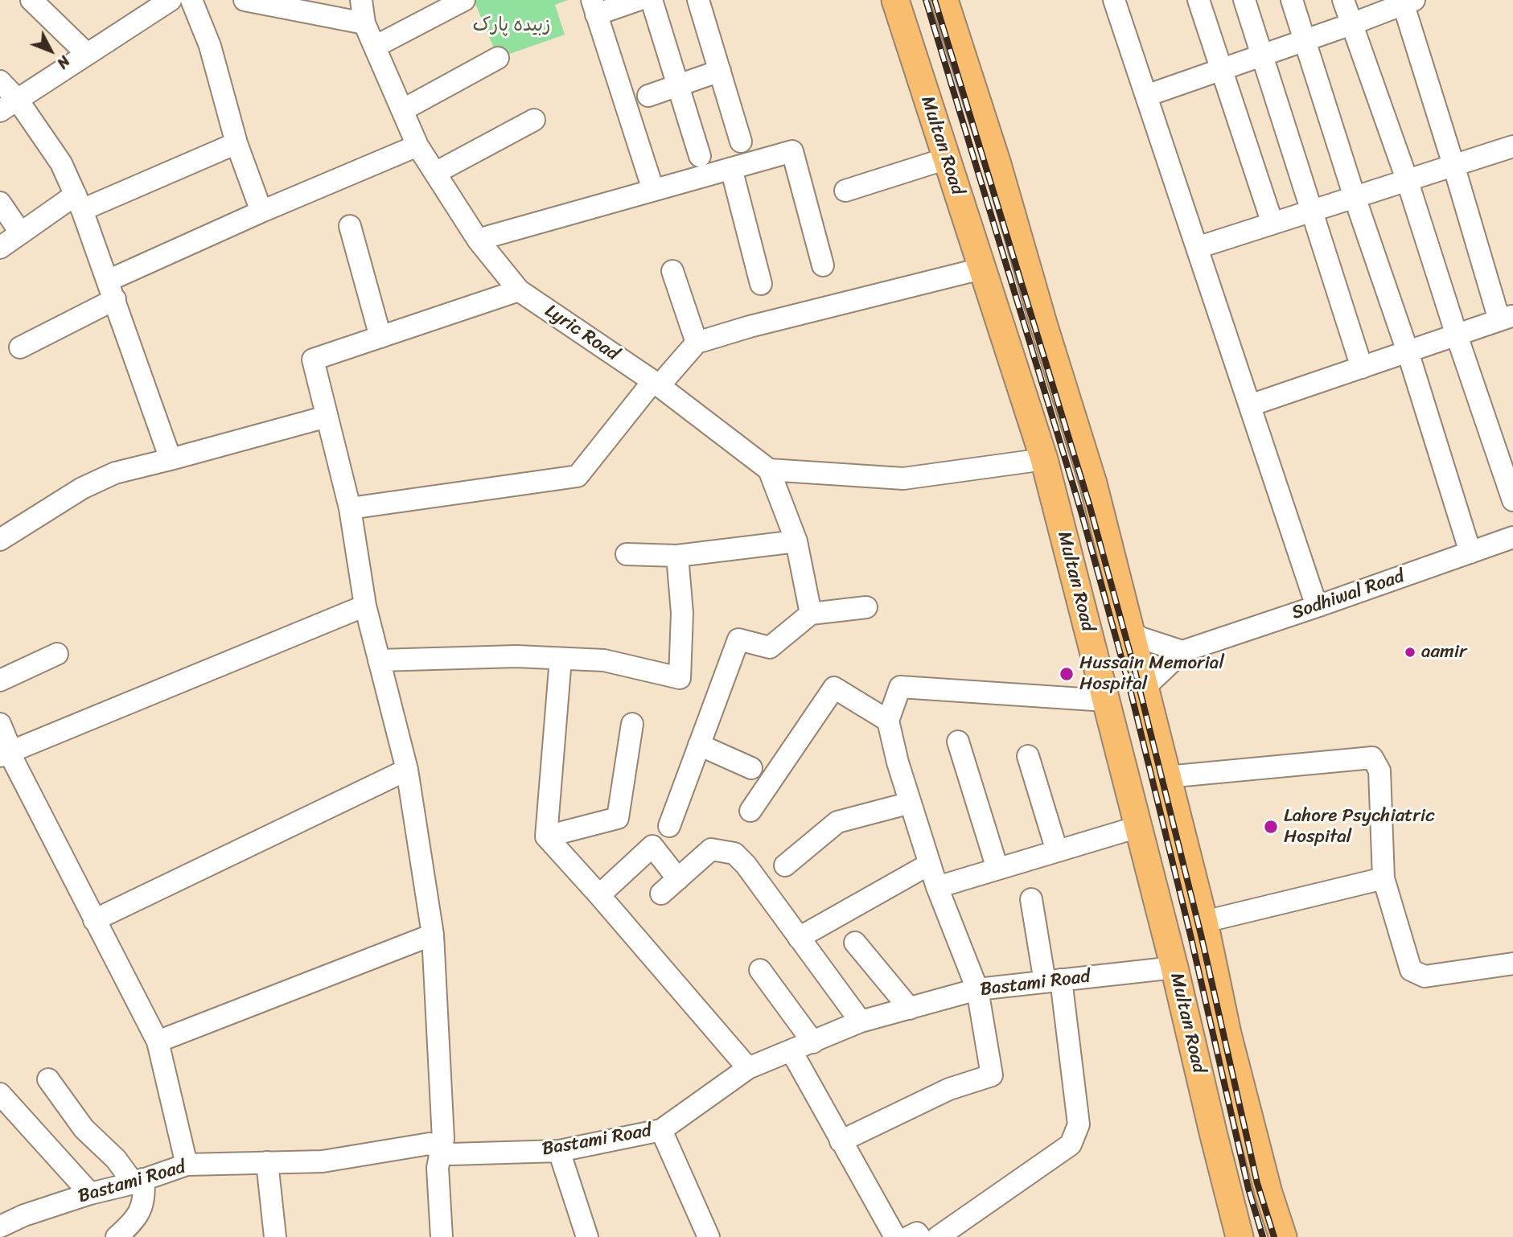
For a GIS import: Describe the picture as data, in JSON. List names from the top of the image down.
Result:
{
  "streets": {
    "main road": ["Multan Road"],
    "street": ["Lyric Road", "Sodhiwal Road", "Bastami Road"]
  },
  "crossings": [
    ["Multan Road", "Sodhiwal Road"],
    ["Multan Road", "Bastami Road"]
  ],
  "parks": ["زبیدہ پارک"],
  "places": ["aamir", "Hussain Memorial Hospital", "Lahore Psychiatric Hospital"],
  "north": "bottom right"
}
